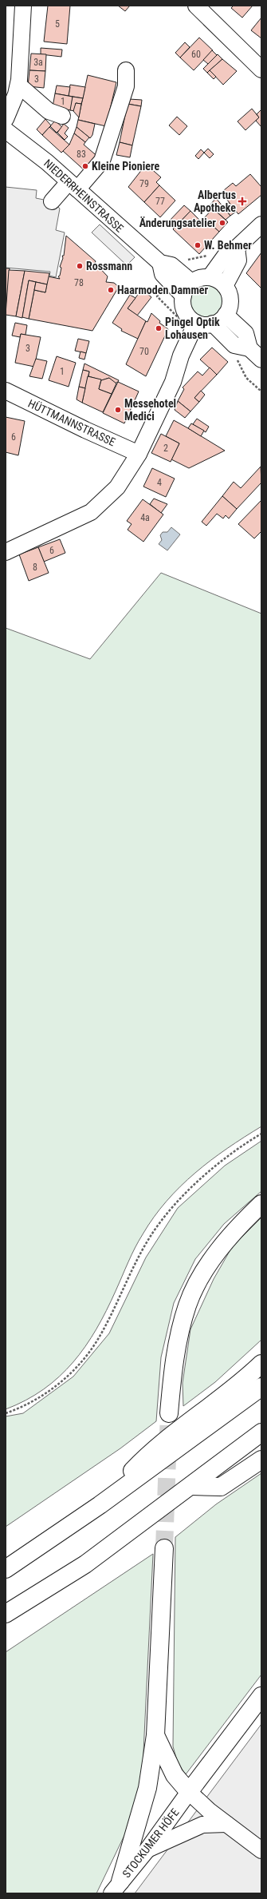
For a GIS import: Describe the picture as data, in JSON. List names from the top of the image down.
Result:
{
  "streets": {
    "street": ["NIEDERRHEINSTRASSE", "HÜTTMANNSTRASSE", "STOCKUMER HÖFE"]
  },
  "places": {
    "other": [
      "Kleine Pioniere",
      "Änderungsatelier",
      "W. Behmer",
      "Rossmann",
      "Haarmoden Dammer",
      "Pingel Optik Lohausen",
      "Messehotel Medici"
    ],
    "health": ["Albertus Apotheke"]
  },
  "house_numbers": [
    "5",
    "60",
    "3a",
    "3",
    "1",
    "83",
    "79",
    "77",
    "78",
    "3",
    "70",
    "1",
    "6",
    "2",
    "4",
    "4a",
    "6",
    "8"
  ]
}
